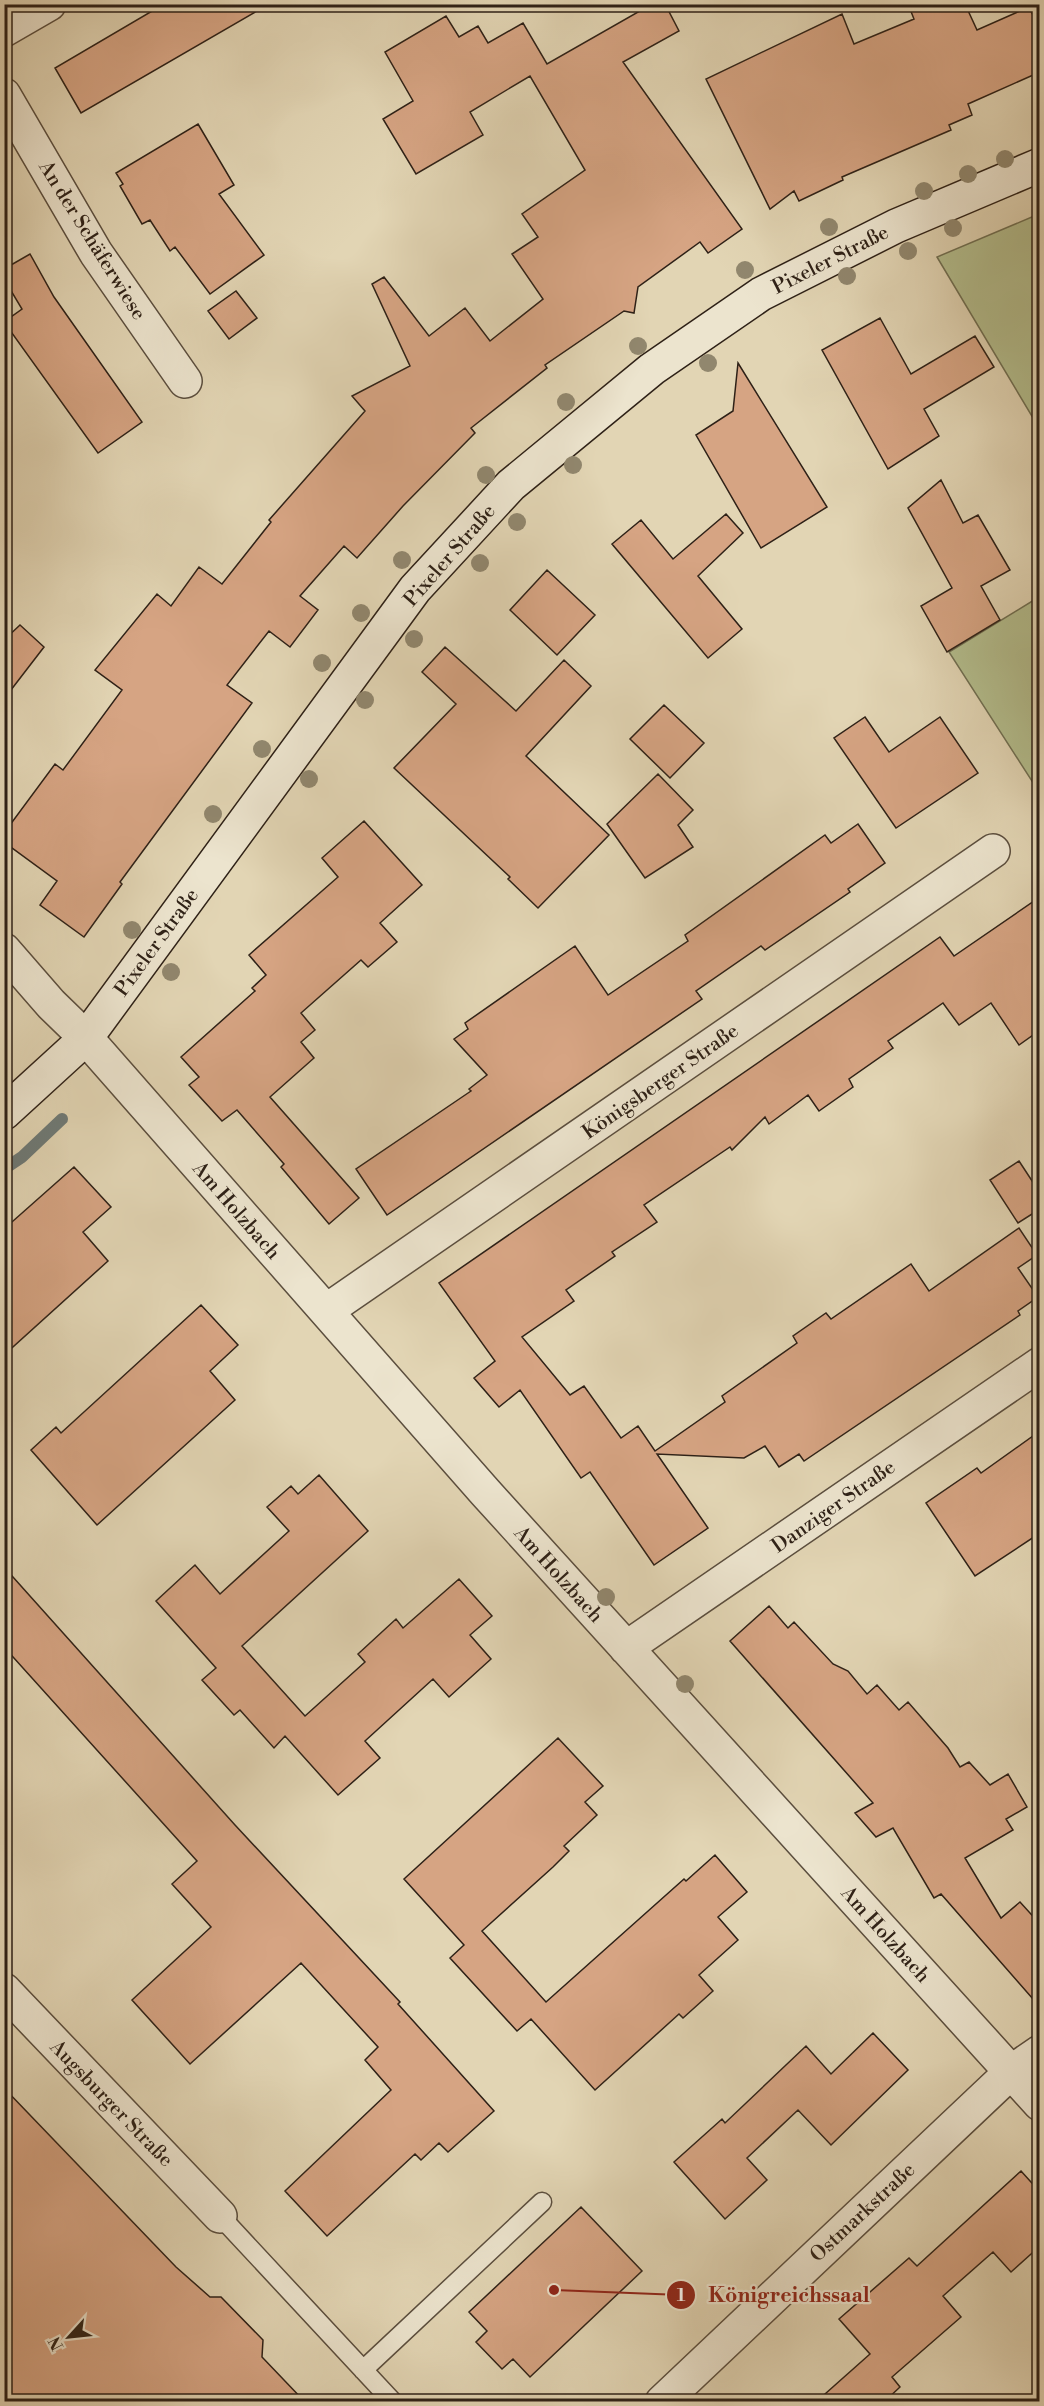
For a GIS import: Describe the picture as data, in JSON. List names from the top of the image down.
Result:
{
  "streets": {
    "street": [
      "An der Schäferwiese",
      "Pixeler Straße",
      "Königsberger Straße",
      "Am Holzbach",
      "Danziger Straße",
      "Augsburger Straße",
      "Ostmarkstraße"
    ]
  },
  "crossings": [
    ["Pixeler Straße", "Am Holzbach"],
    ["Königsberger Straße", "Am Holzbach"],
    ["Am Holzbach", "Danziger Straße"],
    ["Am Holzbach", "Ostmarkstraße"]
  ],
  "places": ["Königreichssaal"],
  "north": "bottom left"
}
